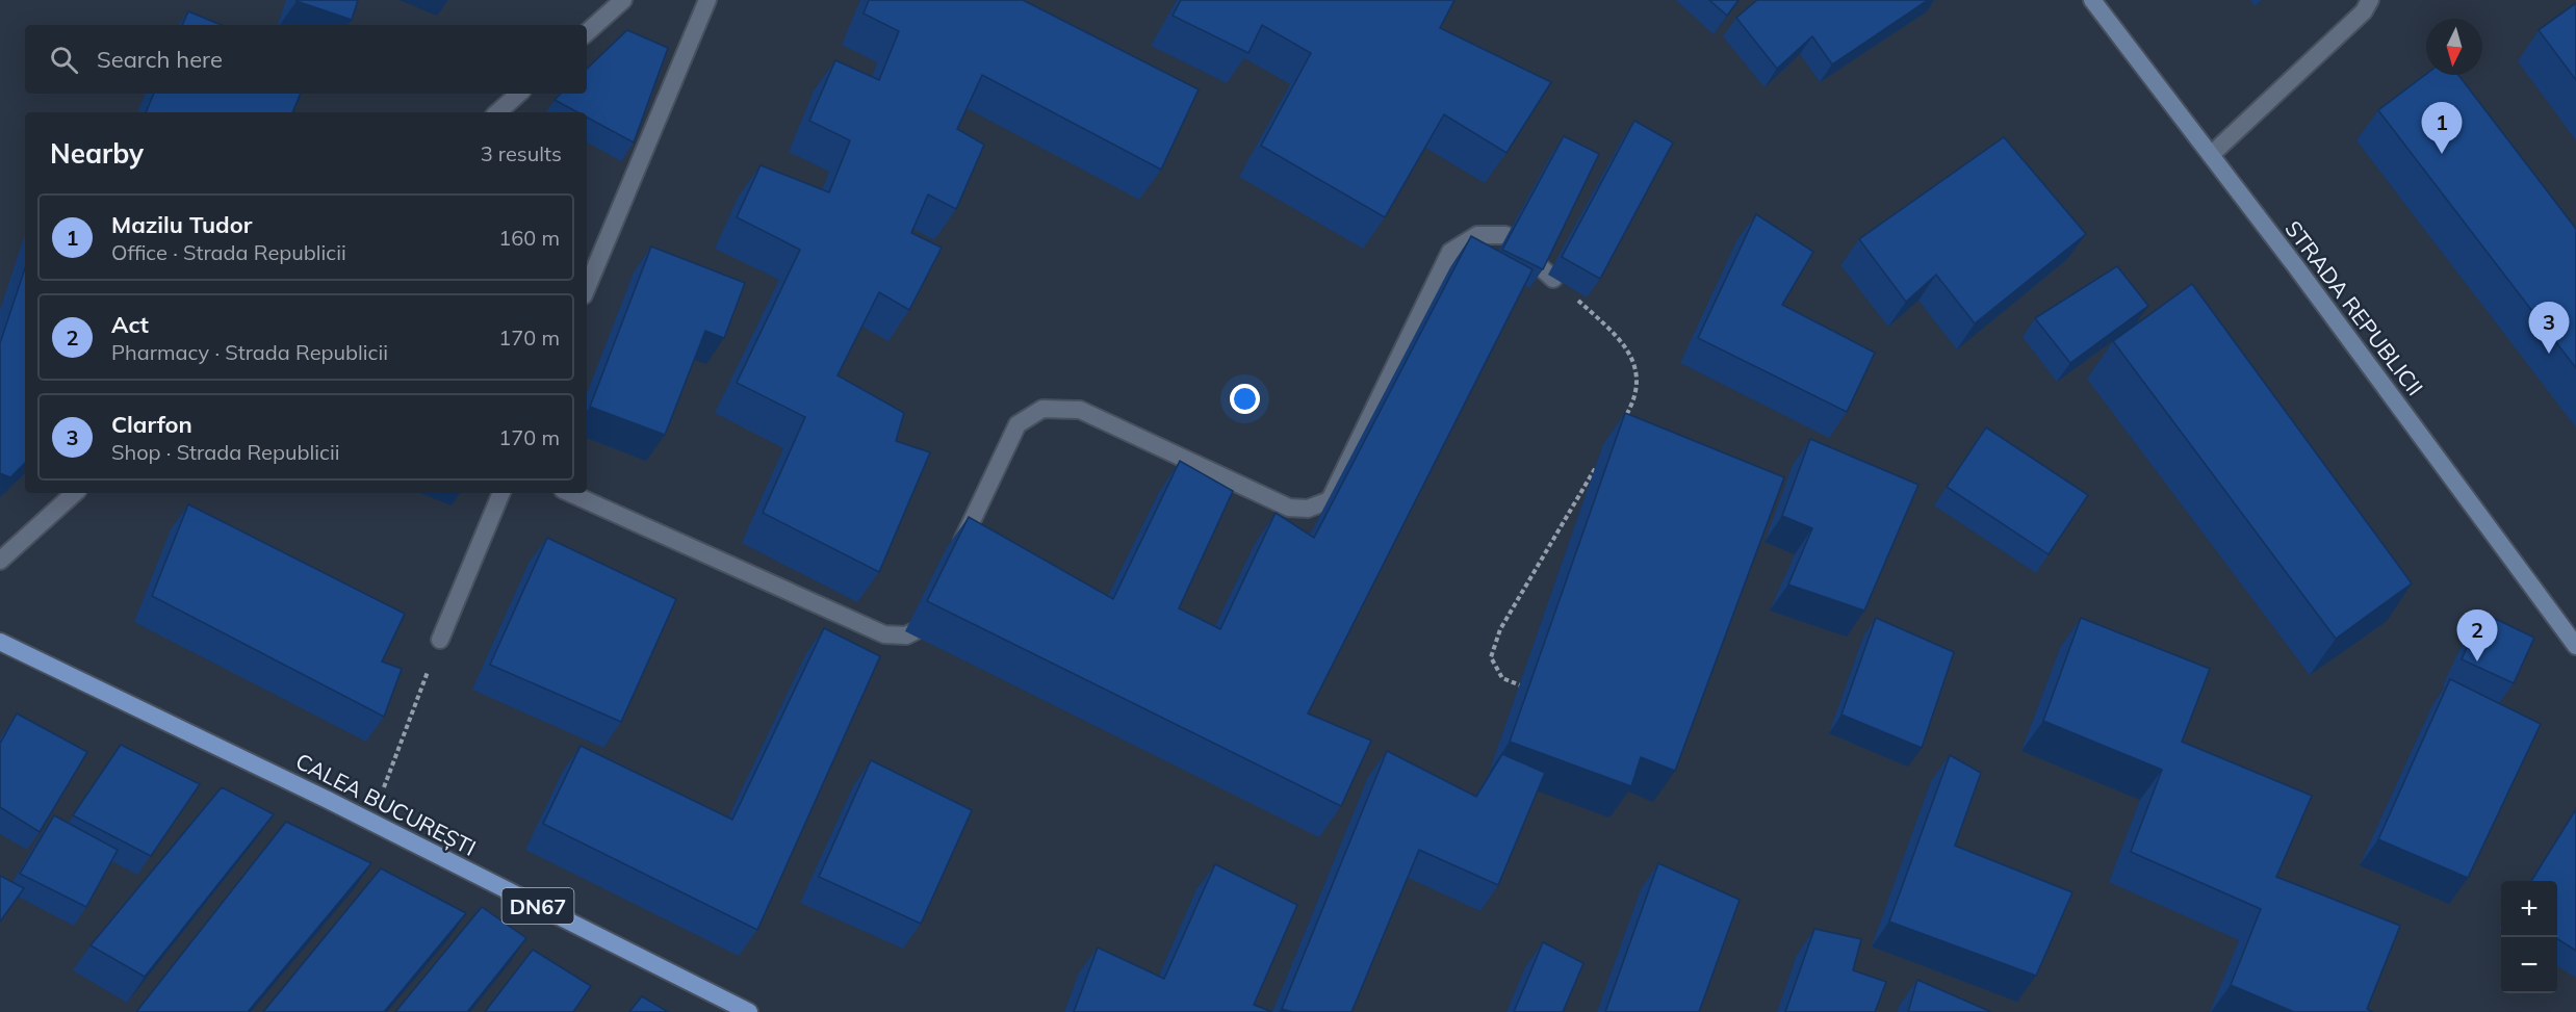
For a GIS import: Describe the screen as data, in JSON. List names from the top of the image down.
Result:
{
  "streets": {
    "main road": ["STRADA REPUBLICII", "CALEA BUCUREȘTI", "DN67"]
  },
  "north": "bottom",
  "page": {
    "search": "Search here",
    "pins": ["1", "3", "2"],
    "heading": ["Nearby", "3 results"],
    "list": [
      {
        "mark": "1",
        "name": "Mazilu Tudor",
        "note": "Office · Strada Republicii",
        "value": "160 m"
      },
      {
        "mark": "2",
        "name": "Act",
        "note": "Pharmacy · Strada Republicii",
        "value": "170 m"
      },
      {
        "mark": "3",
        "name": "Clarfon",
        "note": "Shop · Strada Republicii",
        "value": "170 m"
      }
    ],
    "map_buttons": ["+", "−"]
  }
}
